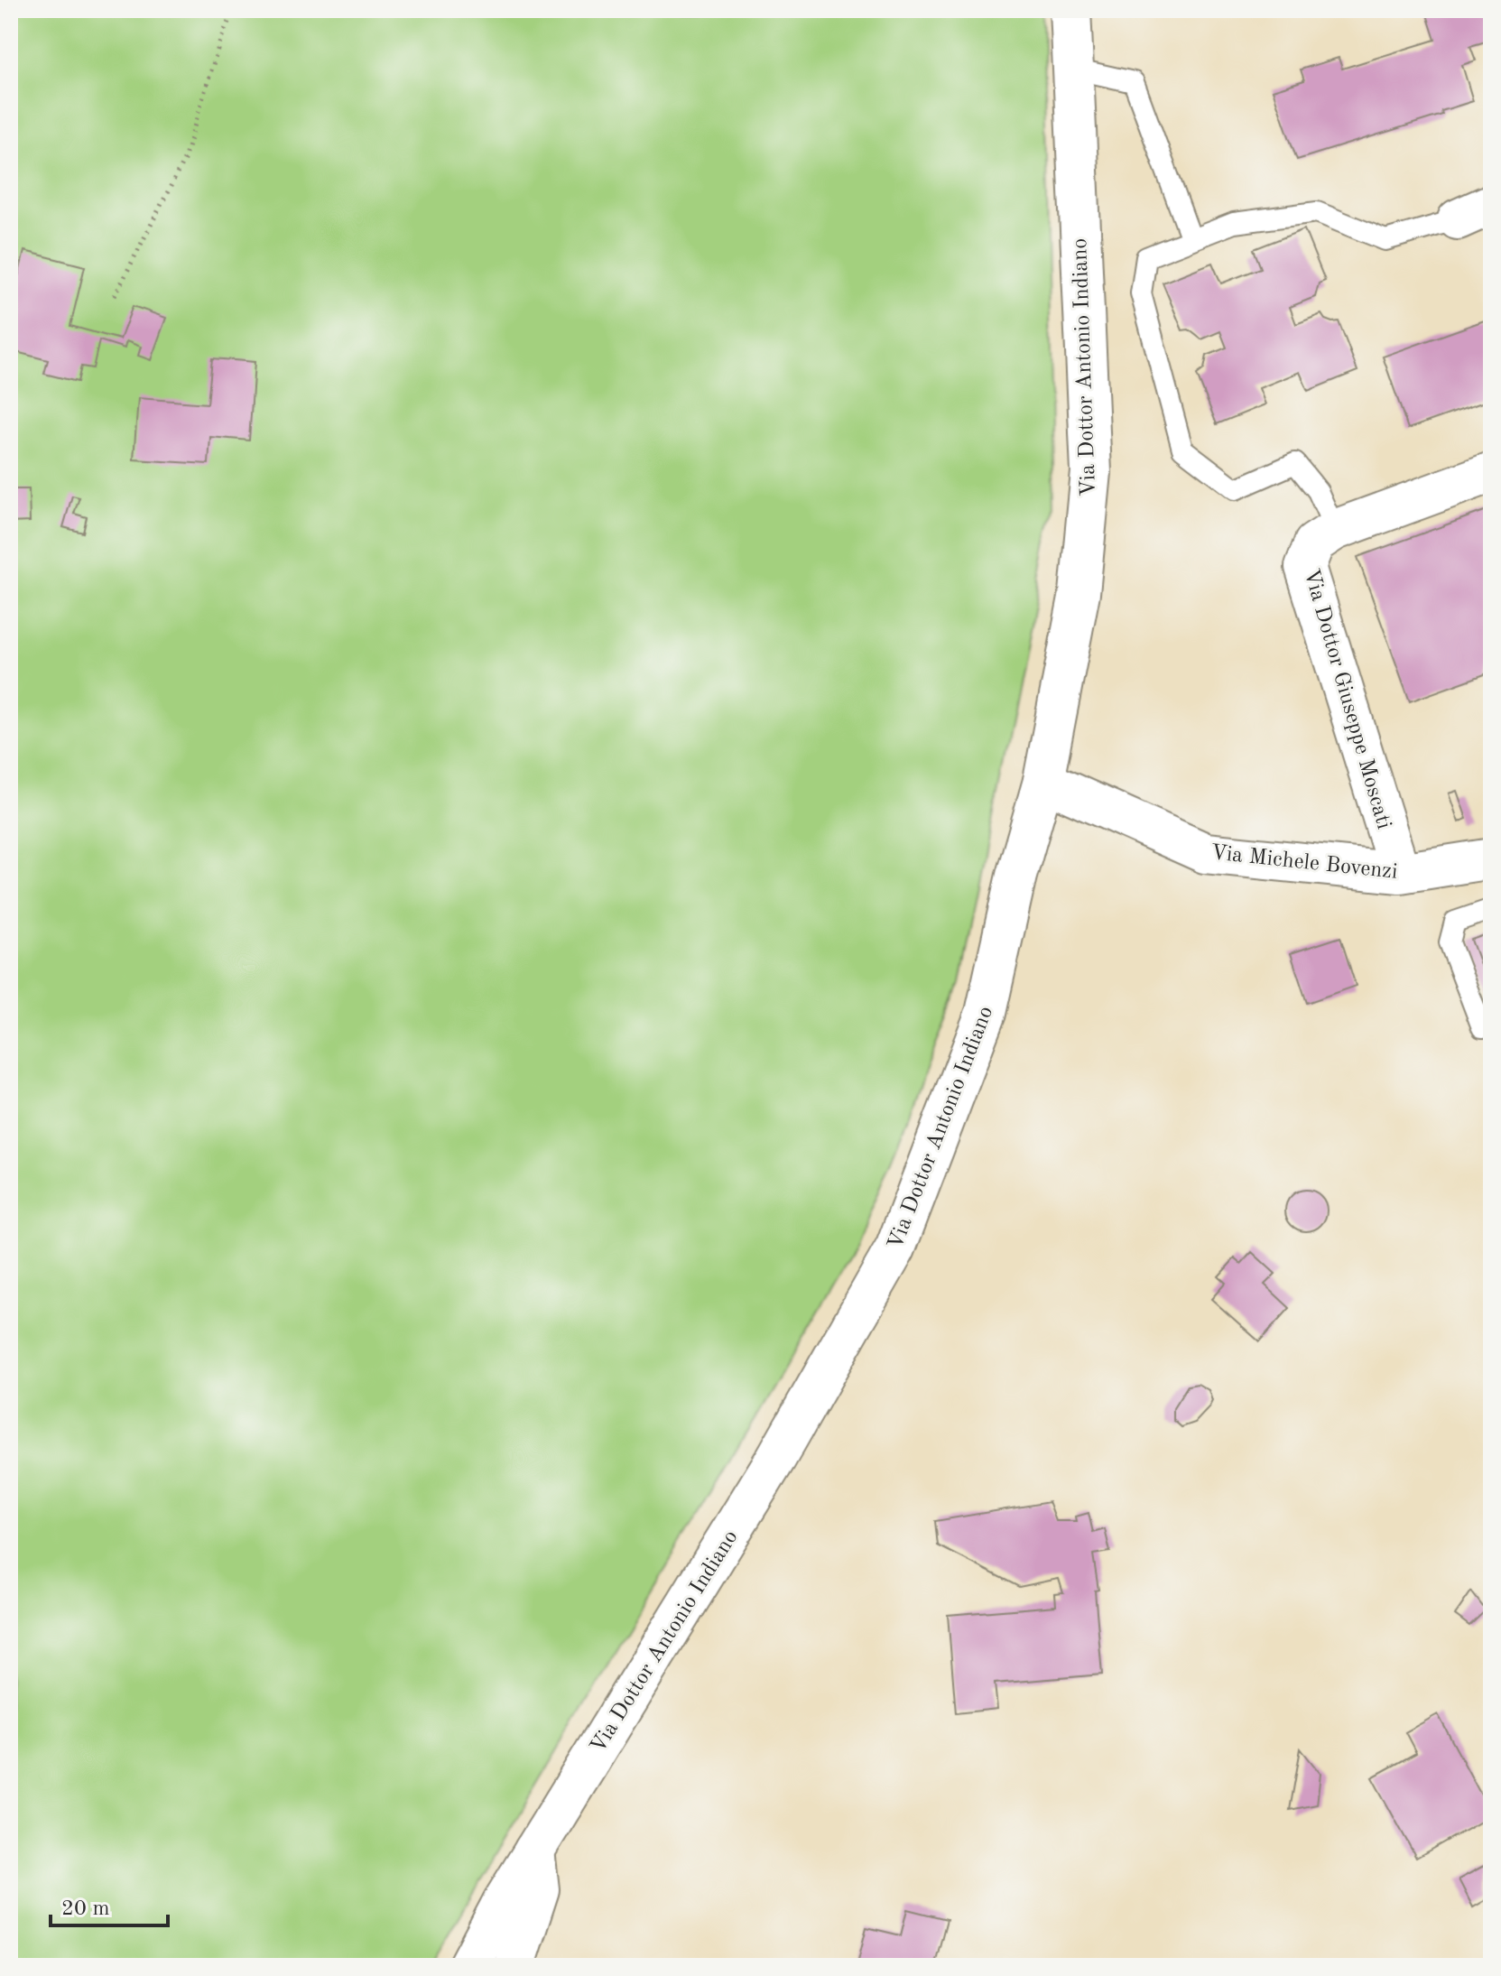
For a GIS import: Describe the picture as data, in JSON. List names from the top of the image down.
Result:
{
  "streets": {
    "main road": ["Via Dottor Antonio Indiano", "Via Dottor Giuseppe Moscati", "Via Michele Bovenzi"]
  },
  "crossings": [
    ["Via Dottor Antonio Indiano", "Via Michele Bovenzi"],
    ["Via Dottor Giuseppe Moscati", "Via Michele Bovenzi"]
  ],
  "scale_bar": "20 m"
}
